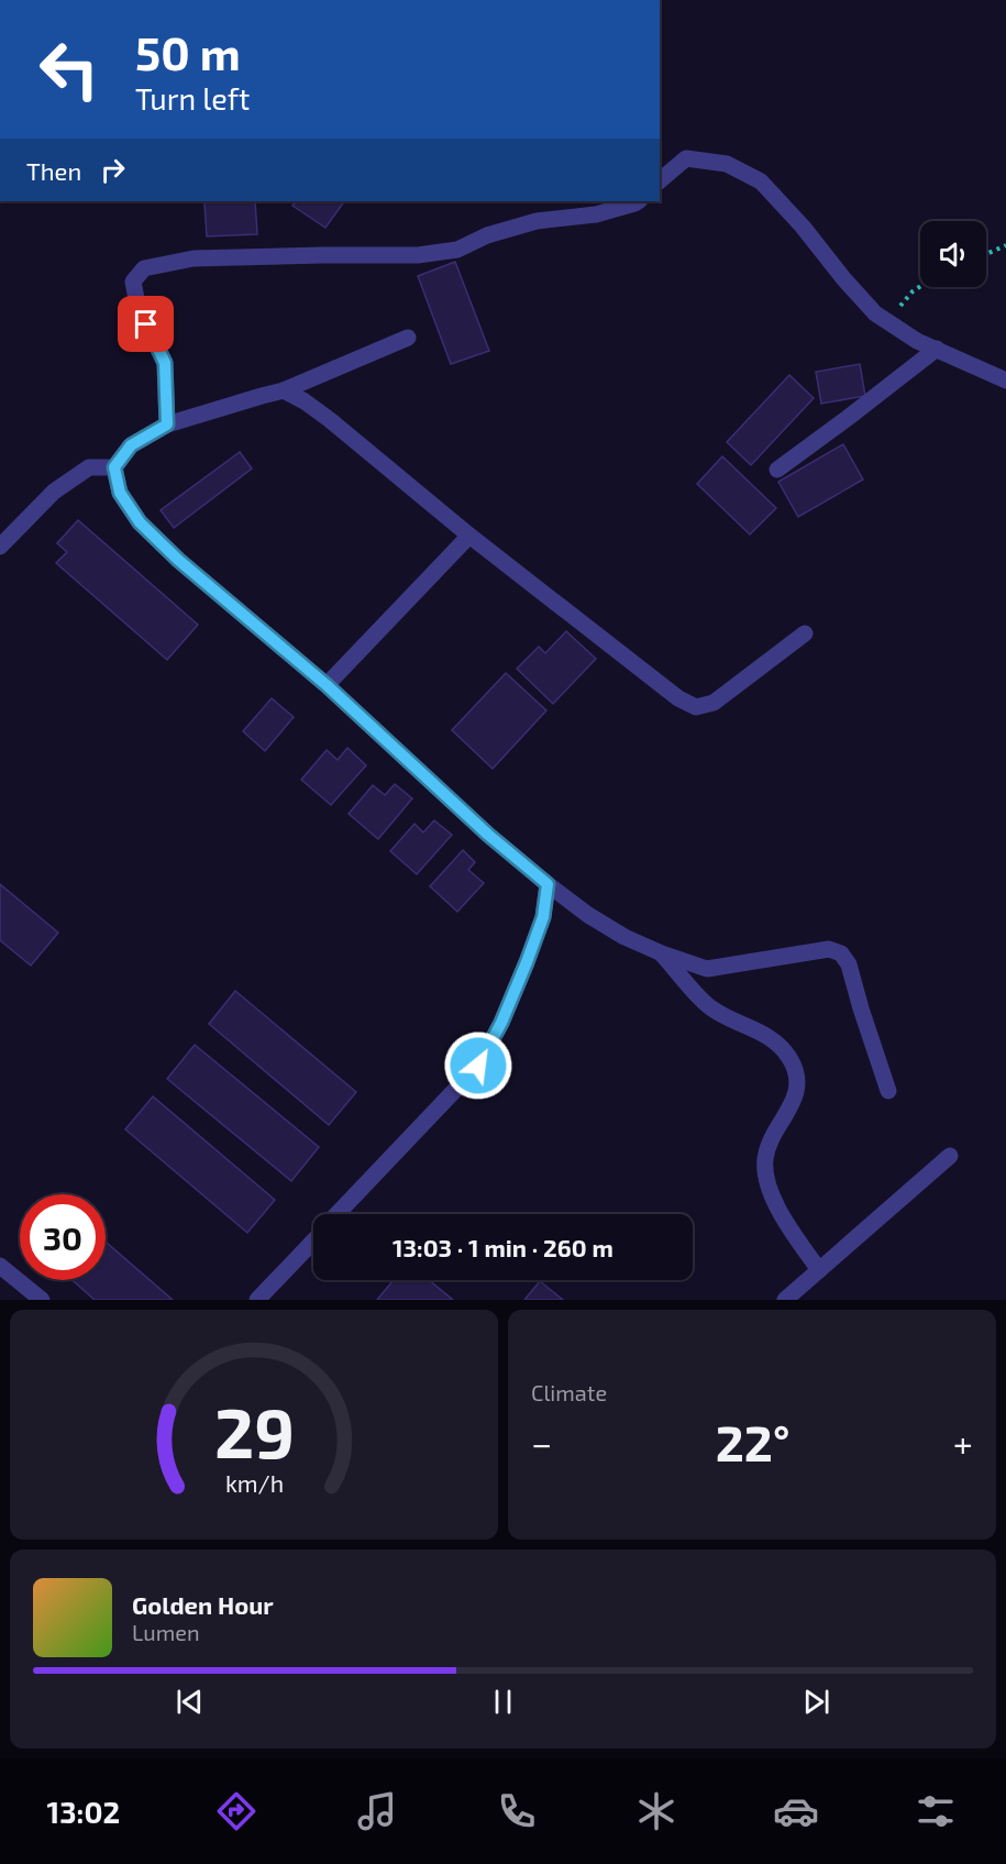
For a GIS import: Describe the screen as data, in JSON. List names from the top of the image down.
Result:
{
  "page": {
    "turn": ["50 m", "Turn left"],
    "then": "Then",
    "limit": "30",
    "trip": "13:03 · 1 min · 260 m",
    "tile": "Climate",
    "heat": ["−", "22°", "+"],
    "song": ["Golden Hour", "Lumen"],
    "tabs": "13:02",
    "gauge": ["29", "km/h"]
  }
}
